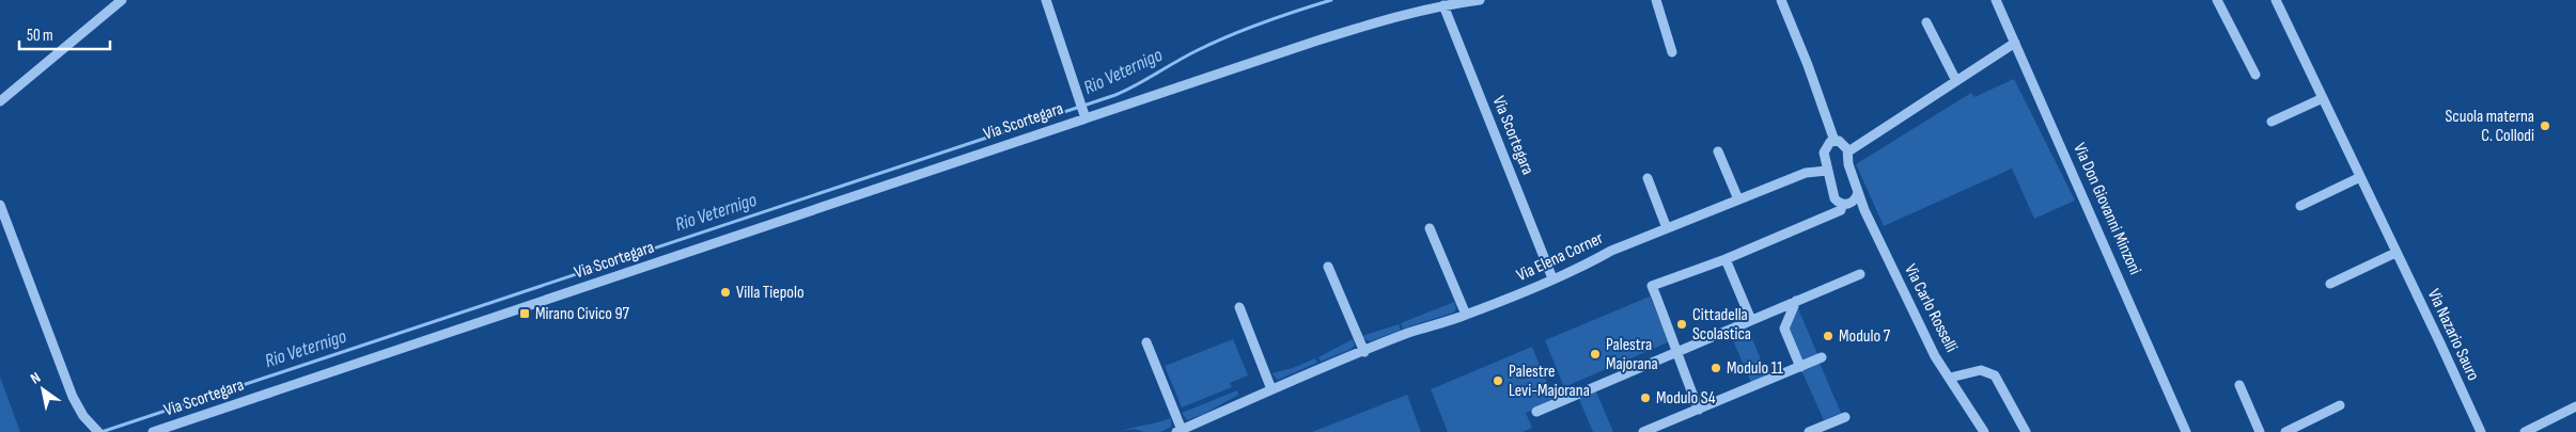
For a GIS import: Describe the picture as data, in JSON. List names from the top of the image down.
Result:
{
  "streets": {
    "street": [
      "Via Scortegara",
      "Via Don Giovanni Minzoni",
      "Via Elena Corner",
      "Via Carlo Rosselli",
      "Via Nazario Sauro"
    ]
  },
  "crossings": [
    ["Via Scortegara", "Via Elena Corner"]
  ],
  "water": ["Rio Veternigo"],
  "places": {
    "other": [
      "Scuola materna C. Collodi",
      "Villa Tiepolo",
      "Cittadella Scolastica",
      "Modulo 7",
      "Palestra Majorana",
      "Modulo 11",
      "Palestre Levi-Majorana",
      "Modulo S4"
    ],
    "transit": ["Mirano Civico 97"]
  },
  "scale_bar": "50 m",
  "north": "top left"
}
